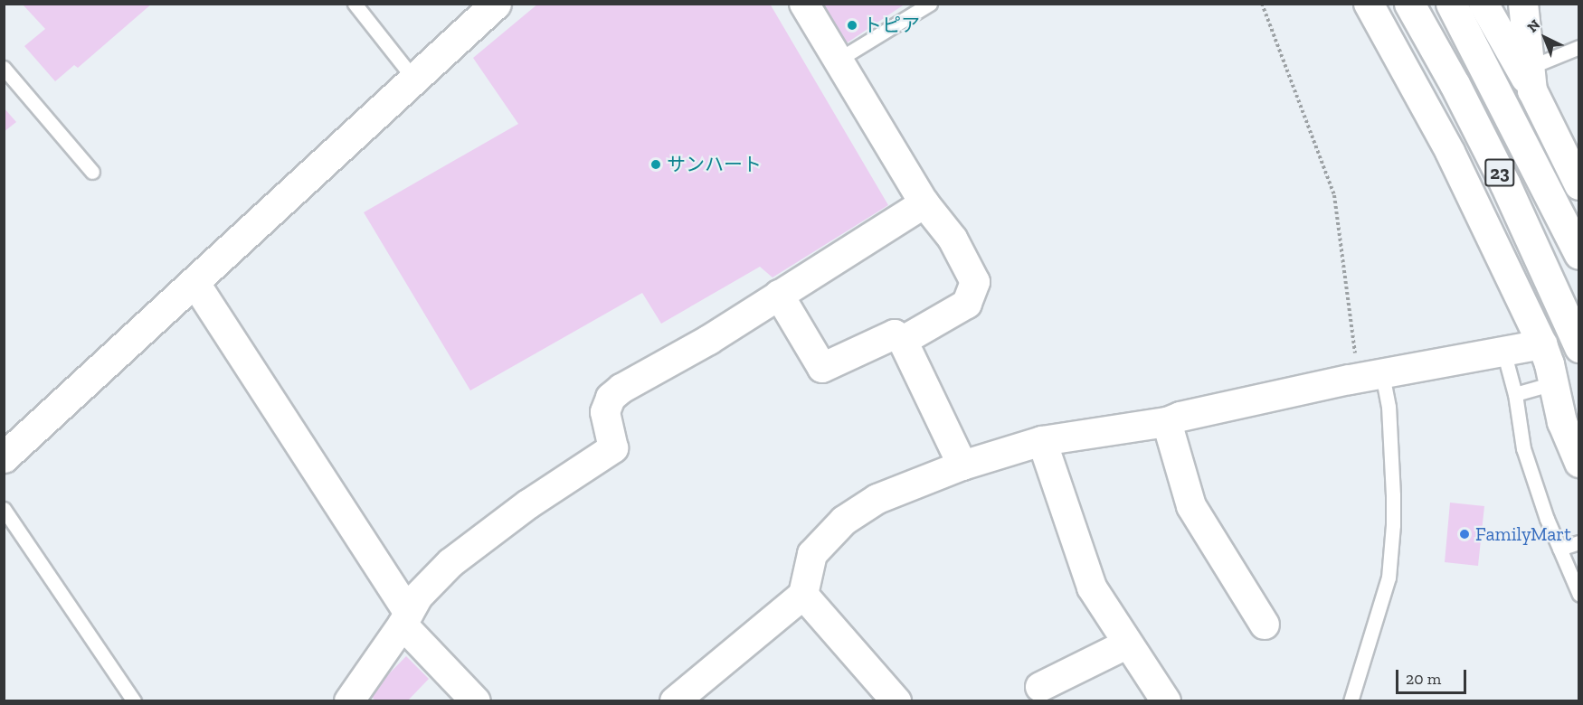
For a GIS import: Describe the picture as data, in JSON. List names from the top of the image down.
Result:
{
  "streets": {
    "main road": ["23"]
  },
  "places": ["トピア", "サンハート", "FamilyMart"],
  "scale_bar": "20 m",
  "north": "top left"
}
